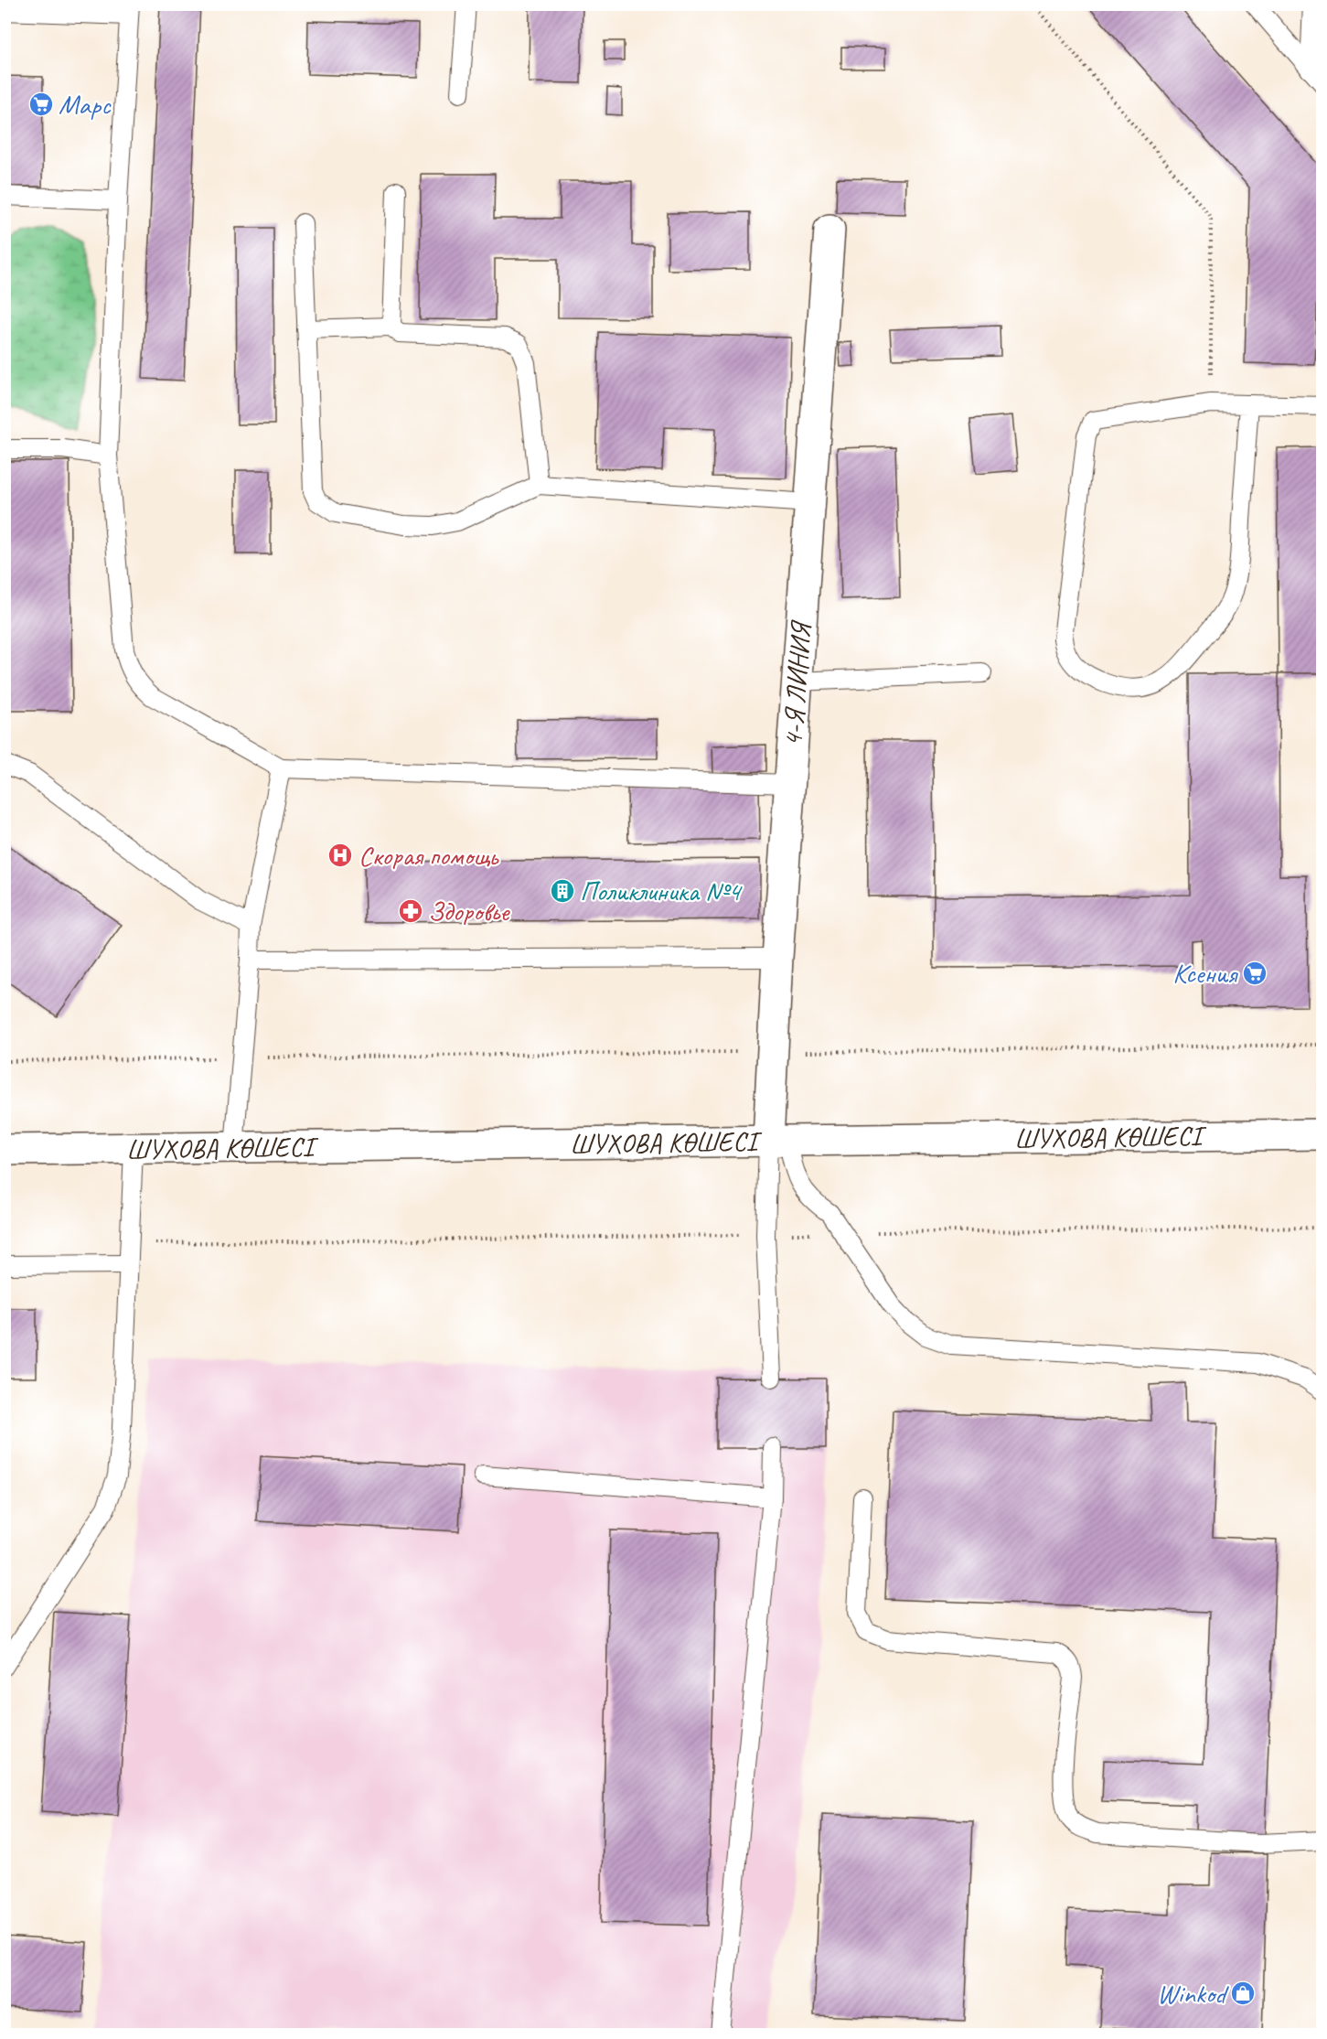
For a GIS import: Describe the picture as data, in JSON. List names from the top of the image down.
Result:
{
  "streets": {
    "street": ["4-Я ЛИНИЯ", "ШУХОВА КӨШЕСІ"]
  },
  "crossings": [
    ["4-Я ЛИНИЯ", "ШУХОВА КӨШЕСІ"]
  ],
  "places": {
    "supermarket": ["Марс", "Ксения"],
    "hospital": ["Скорая помощь"],
    "building": ["Поликлиника №4"],
    "pharmacy": ["Здоровье"],
    "shop": ["Winkod"]
  }
}
